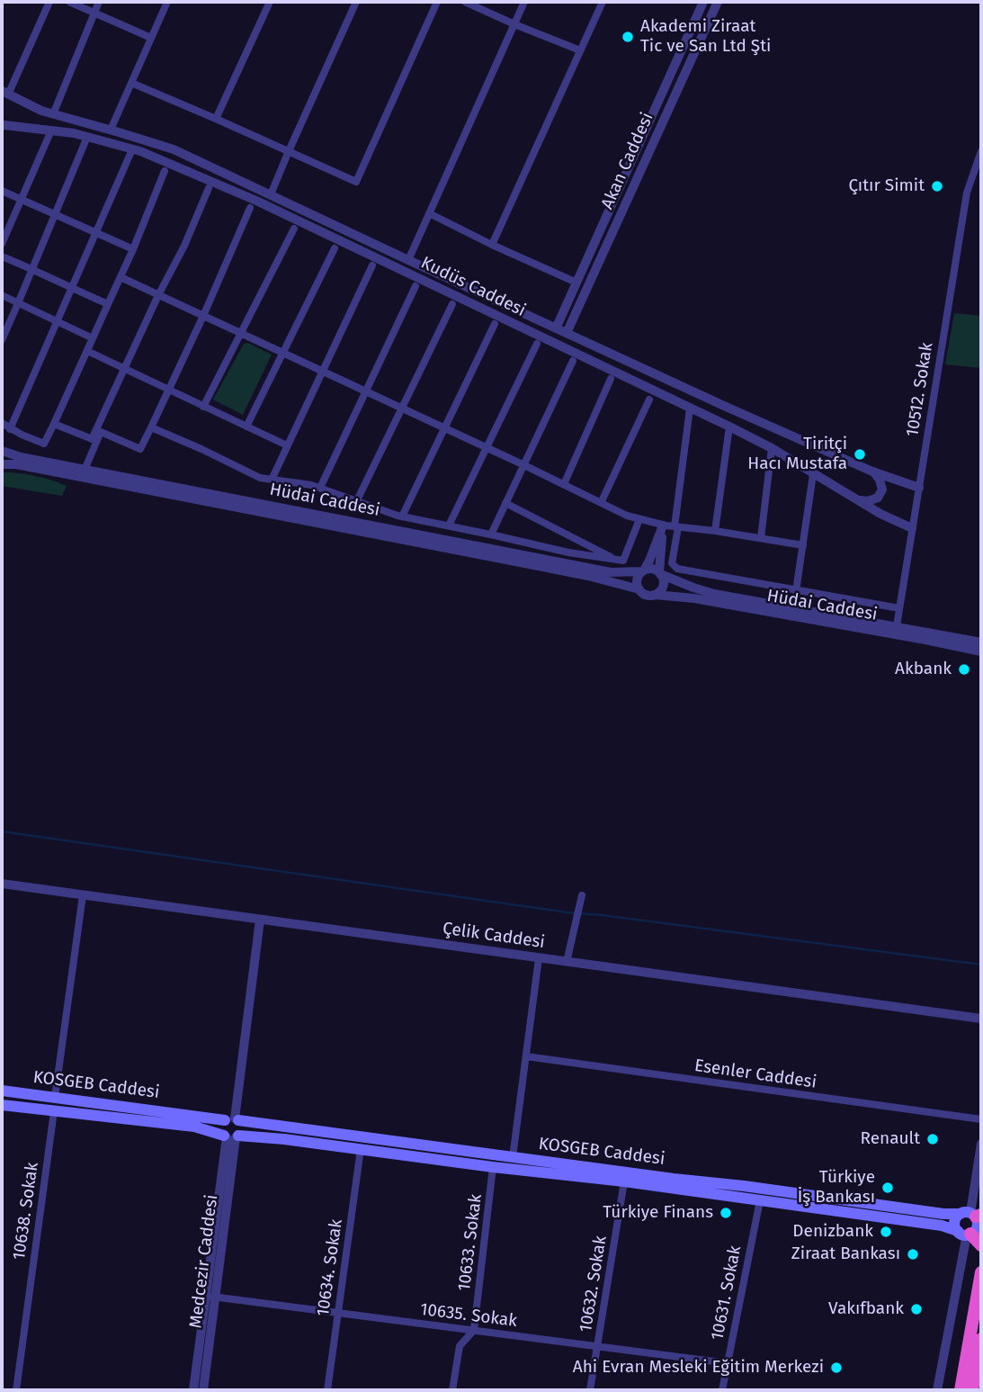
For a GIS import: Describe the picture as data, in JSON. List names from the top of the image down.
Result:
{
  "streets": {
    "main road": ["KOSGEB Caddesi"],
    "street": [
      "Akan Caddesi",
      "Kudüs Caddesi",
      "10512. Sokak",
      "Hüdai Caddesi",
      "Çelik Caddesi",
      "Esenler Caddesi",
      "10638. Sokak",
      "10633. Sokak",
      "Medcezir Caddesi",
      "10634. Sokak",
      "10632. Sokak",
      "10631. Sokak",
      "10635. Sokak"
    ]
  },
  "crossings": [
    ["Akan Caddesi", "Kudüs Caddesi"],
    ["Kudüs Caddesi", "10512. Sokak"],
    ["10512. Sokak", "Hüdai Caddesi"],
    ["KOSGEB Caddesi", "10638. Sokak"],
    ["KOSGEB Caddesi", "10633. Sokak"],
    ["KOSGEB Caddesi", "Medcezir Caddesi"],
    ["KOSGEB Caddesi", "10634. Sokak"],
    ["KOSGEB Caddesi", "10632. Sokak"],
    ["KOSGEB Caddesi", "10631. Sokak"],
    ["10633. Sokak", "10635. Sokak"],
    ["Medcezir Caddesi", "10635. Sokak"],
    ["10634. Sokak", "10635. Sokak"],
    ["10632. Sokak", "10635. Sokak"],
    ["10631. Sokak", "10635. Sokak"]
  ],
  "places": [
    "Akademi Ziraat Tic ve San Ltd Şti",
    "Çıtır Simit",
    "Tiritçi Hacı Mustafa",
    "Akbank",
    "Renault",
    "Türkiye İş Bankası",
    "Türkiye Finans",
    "Denizbank",
    "Ziraat Bankası",
    "Vakıfbank",
    "Ahi Evran Mesleki Eğitim Merkezi"
  ]
}
